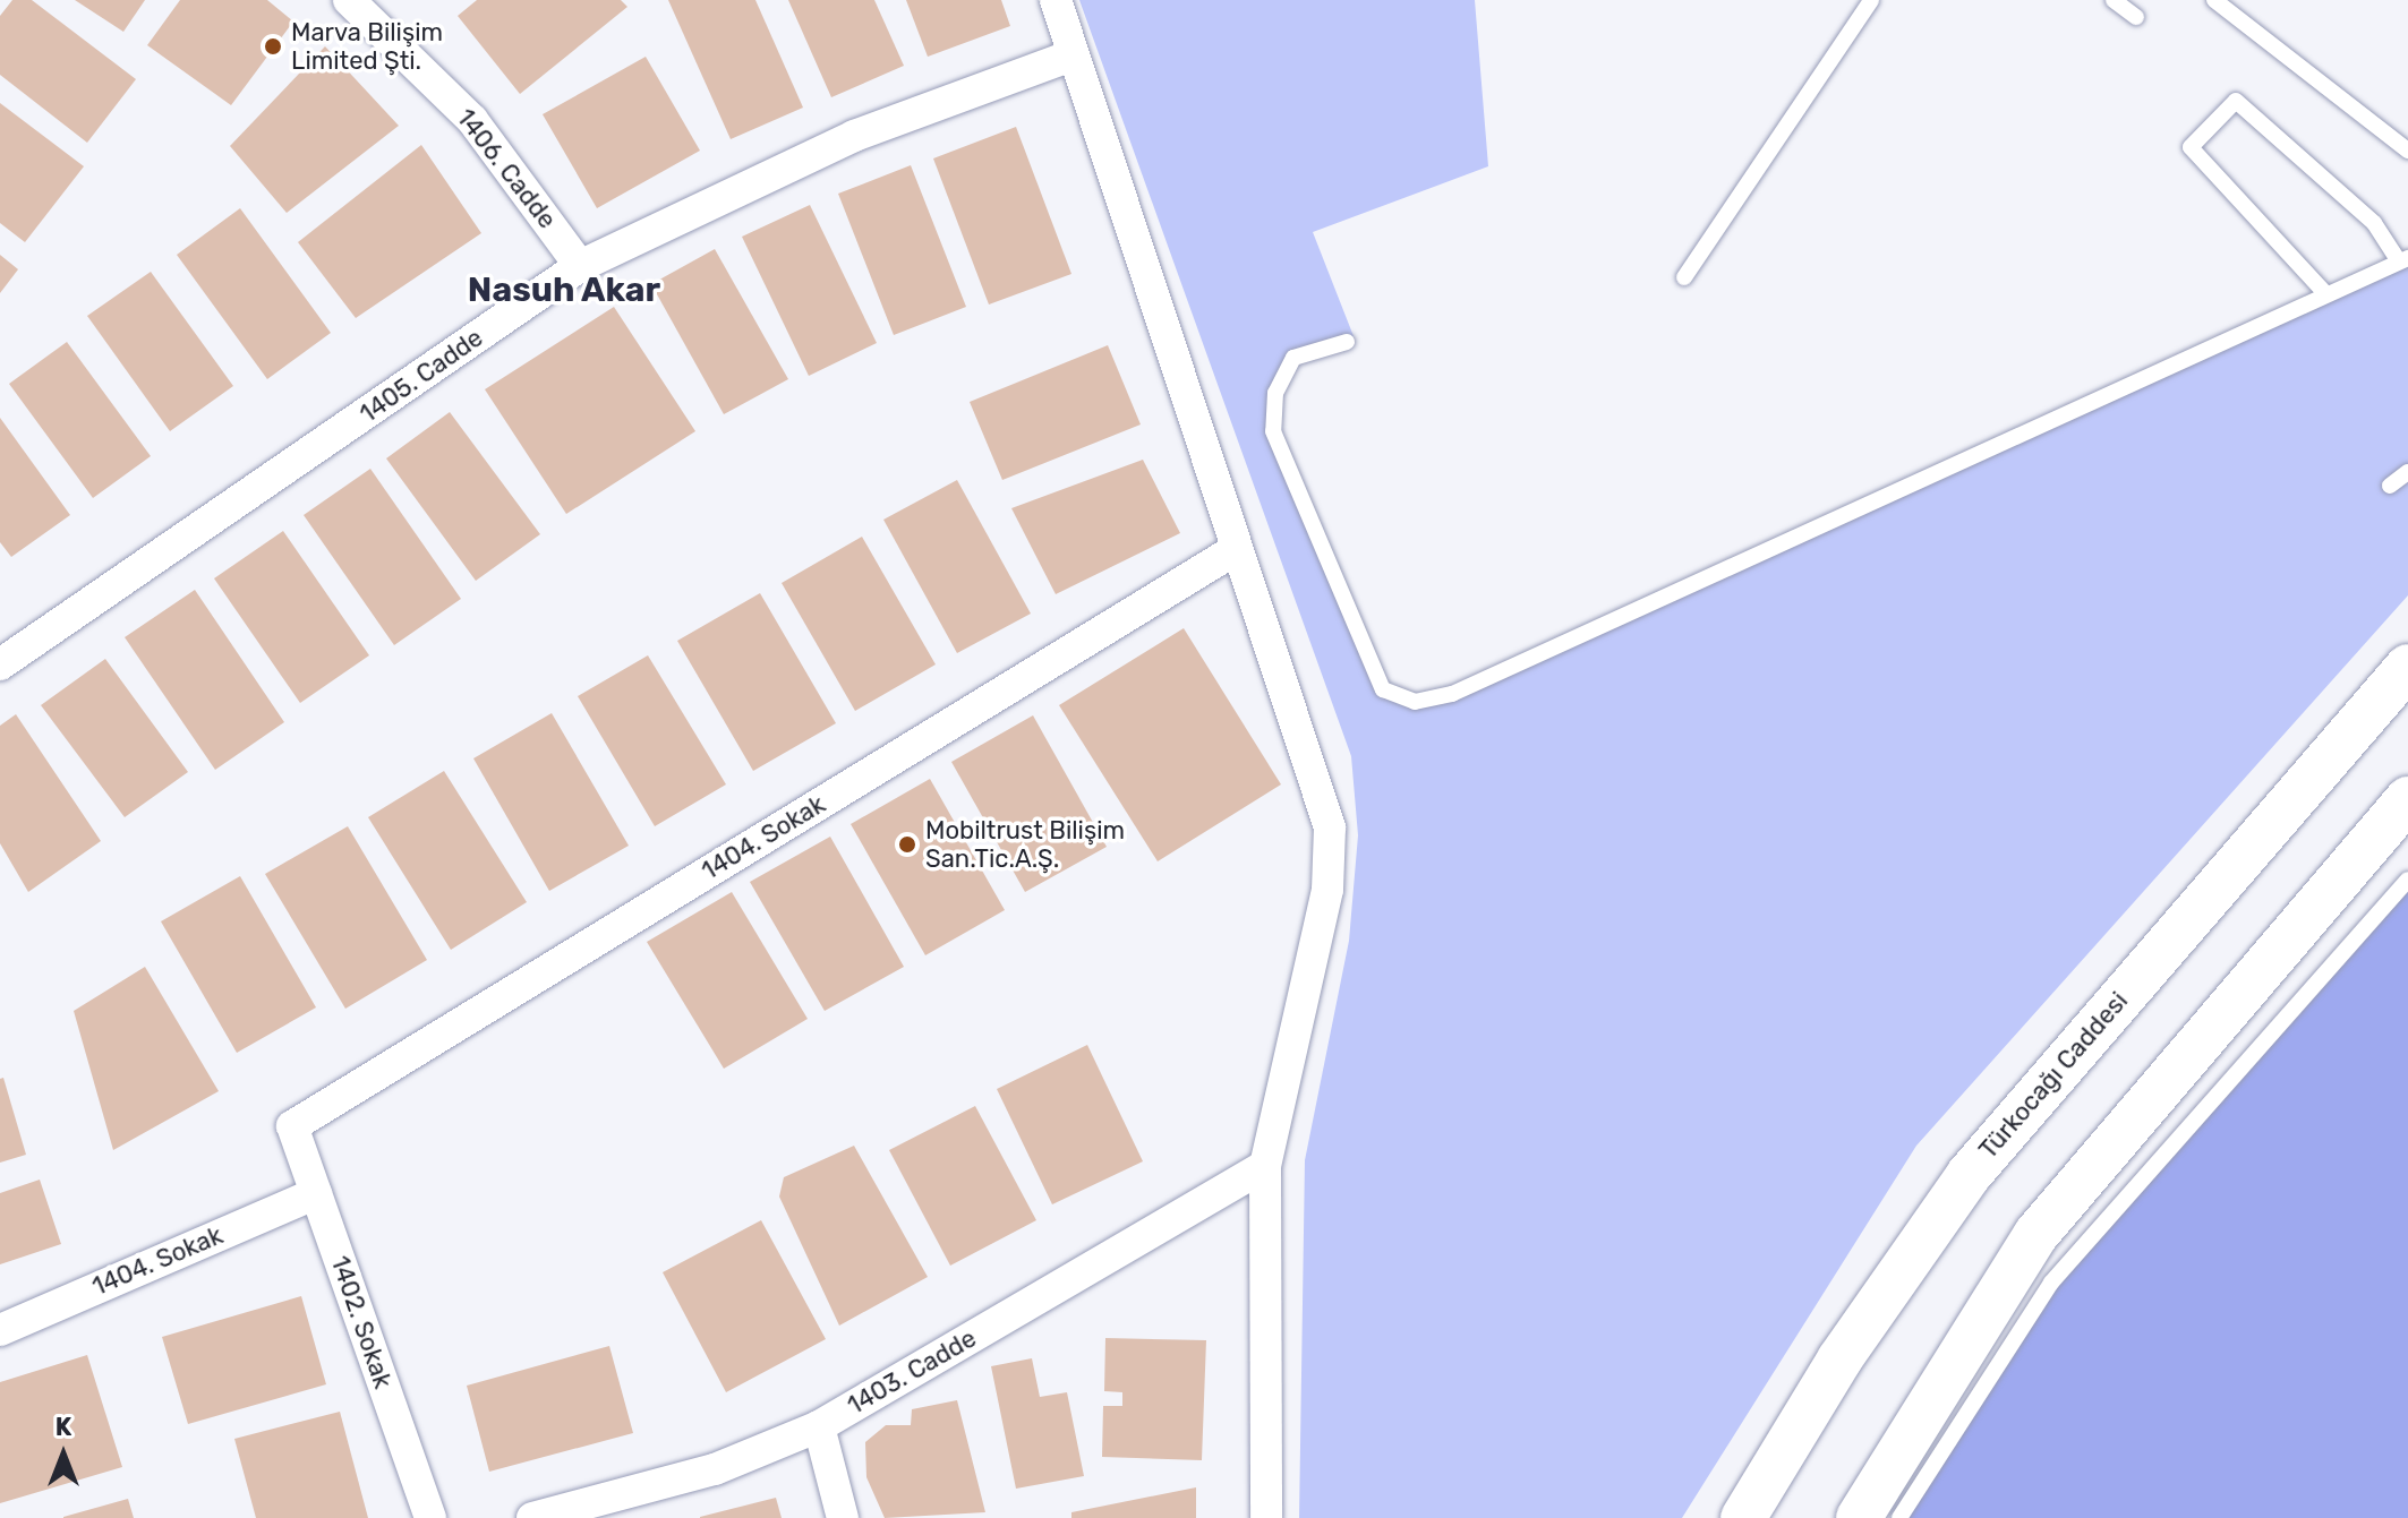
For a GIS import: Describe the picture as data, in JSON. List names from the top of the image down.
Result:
{
  "streets": {
    "main road": ["Türkocağı Caddesi"],
    "street": [
      "1406. Cadde",
      "1405. Cadde",
      "1404. Sokak",
      "1402. Sokak",
      "1403. Cadde"
    ]
  },
  "crossings": [
    ["1406. Cadde", "1405. Cadde"],
    ["1404. Sokak", "1402. Sokak"]
  ],
  "districts": ["Nasuh Akar"],
  "places": ["Marva Bilişim Limited Şti.", "Mobiltrust Bilişim San.Tic.A.Ş."],
  "north": "top"
}
